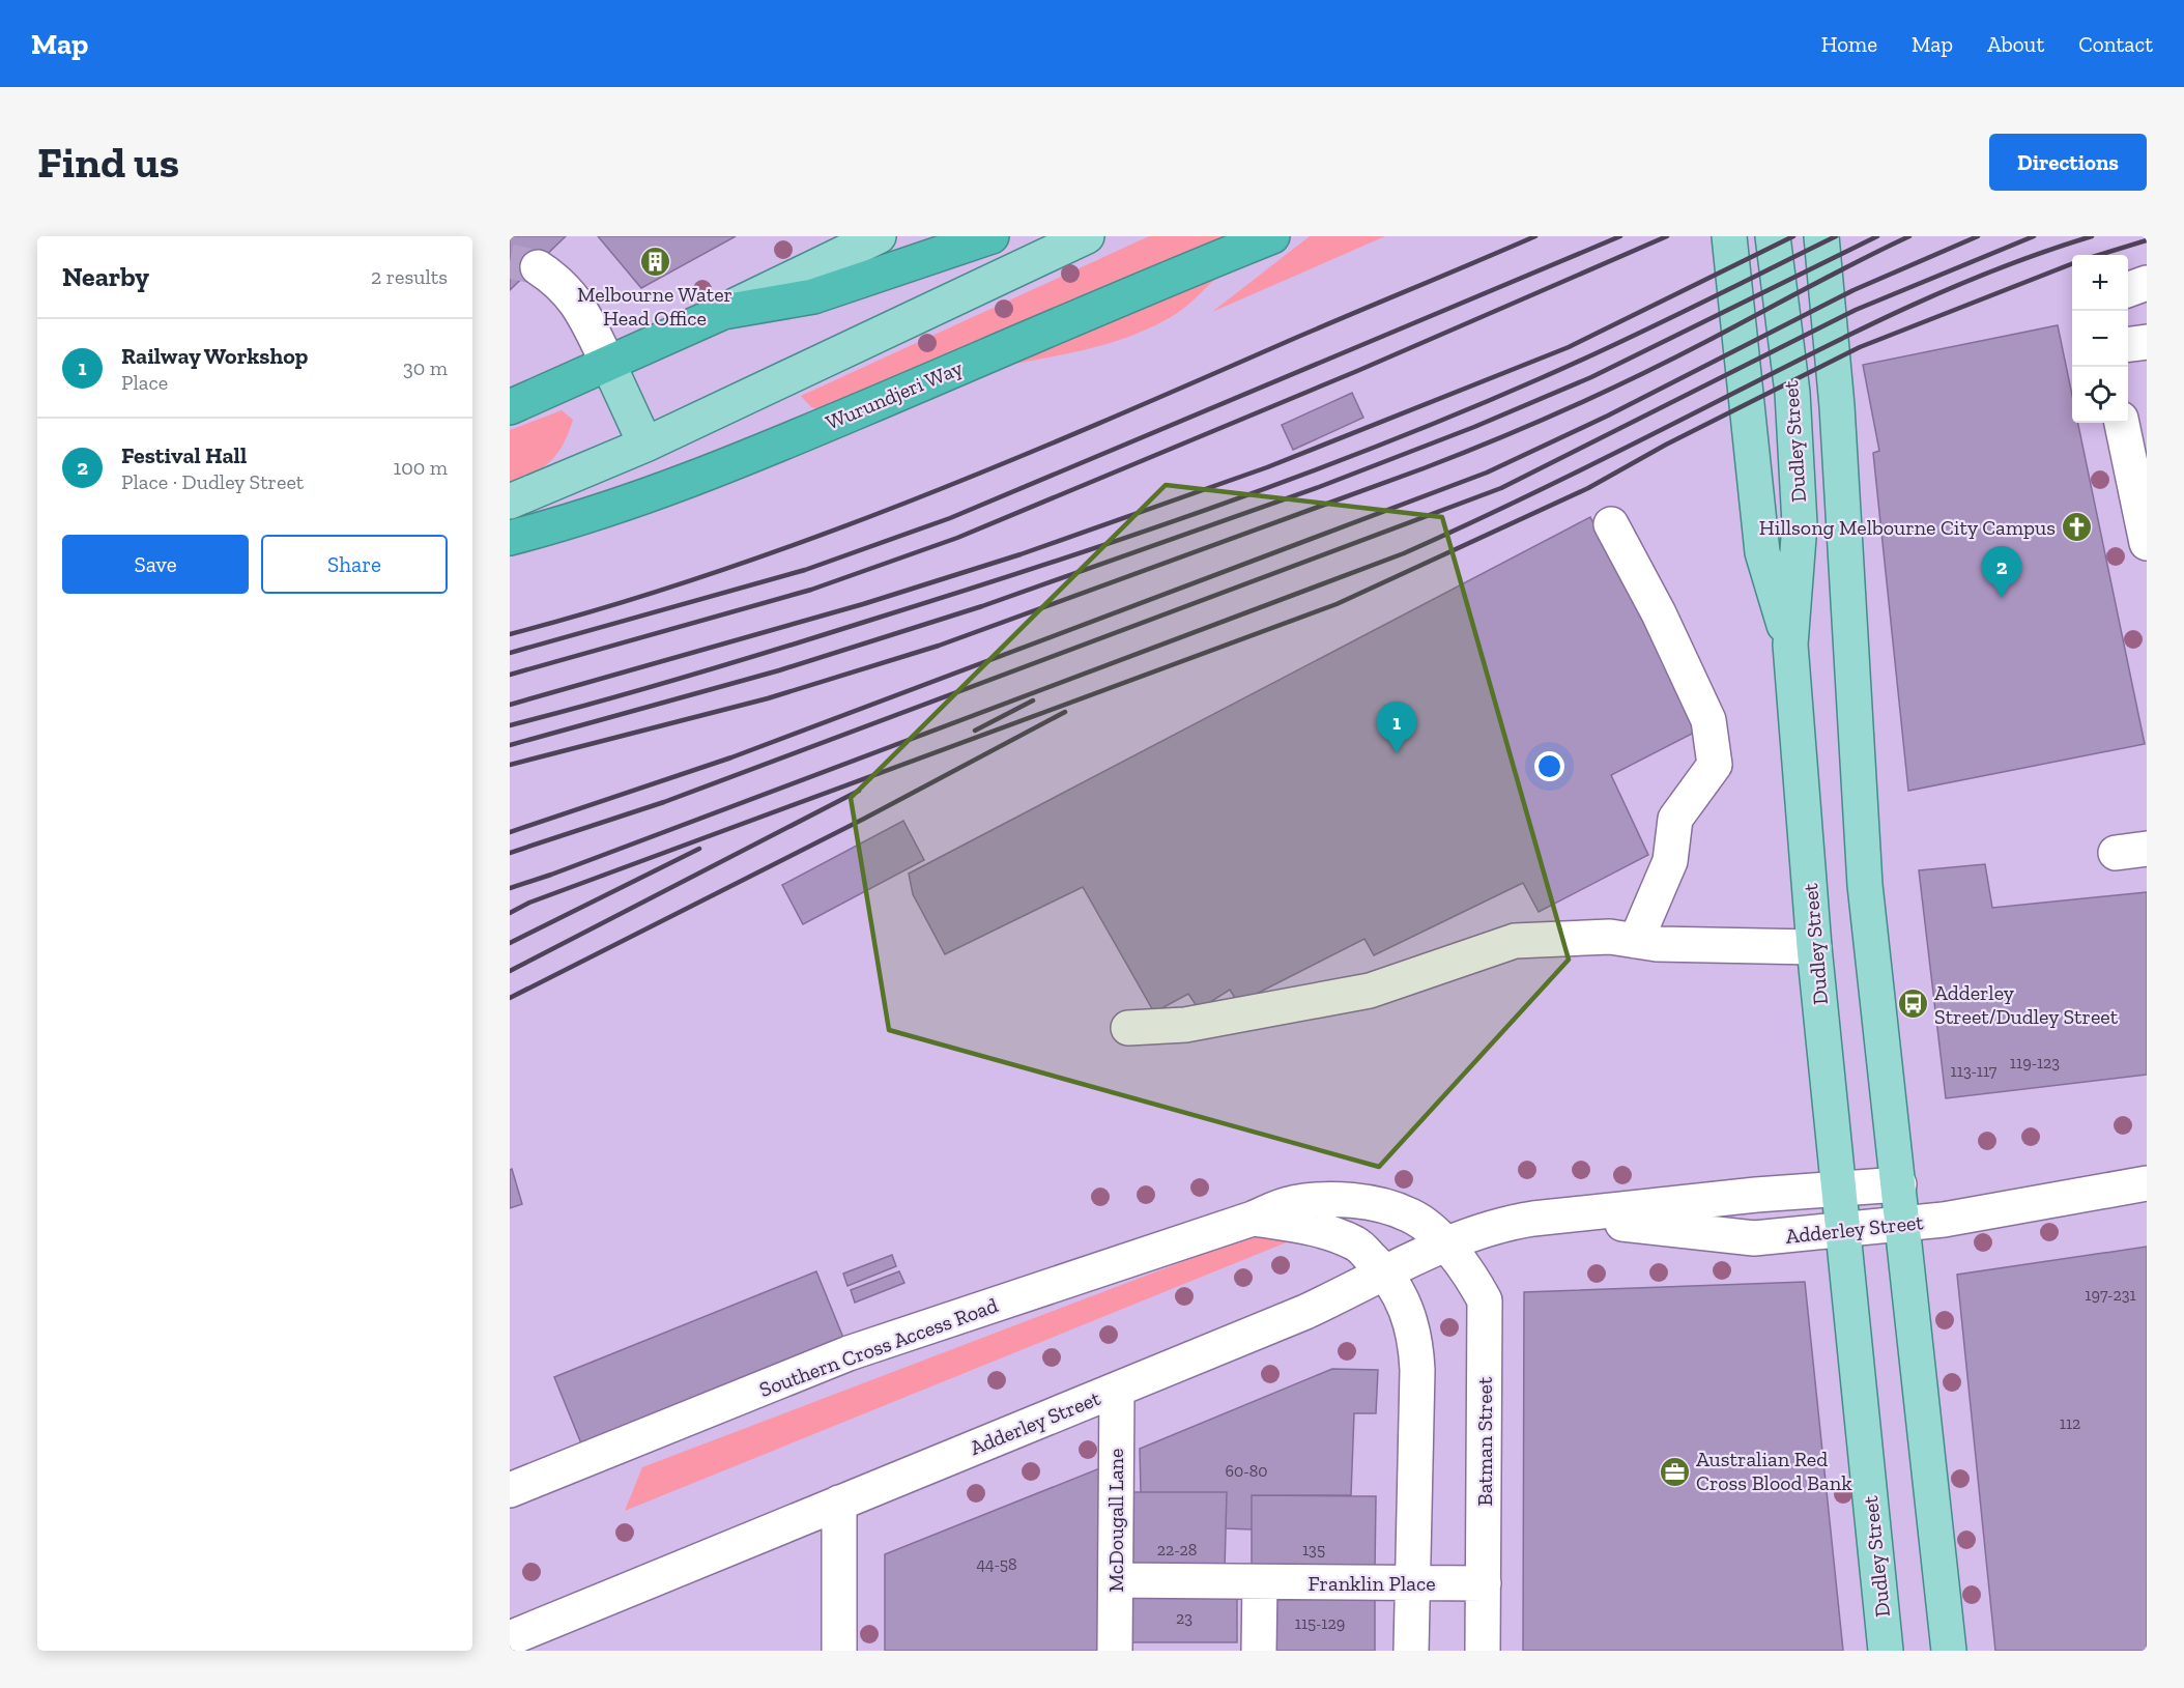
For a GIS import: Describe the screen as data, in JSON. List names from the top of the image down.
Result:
{
  "streets": {
    "highway": ["Wurundjeri Way"],
    "main road": ["Dudley Street"],
    "street": [
      "Adderley Street",
      "Southern Cross Access Road",
      "Batman Street",
      "McDougall Lane",
      "Franklin Place"
    ]
  },
  "crossings": [
    ["Dudley Street", "Adderley Street"],
    ["Adderley Street", "Southern Cross Access Road"],
    ["Adderley Street", "Batman Street"],
    ["Adderley Street", "McDougall Lane"],
    ["Southern Cross Access Road", "Batman Street"],
    ["Batman Street", "Franklin Place"],
    ["McDougall Lane", "Franklin Place"]
  ],
  "places": {
    "building": ["Melbourne Water Head Office"],
    "church": ["Hillsong Melbourne City Campus"],
    "bus stop": ["Adderley Street/Dudley Street"],
    "office": ["Australian Red Cross Blood Bank"]
  },
  "house_numbers": [
    "119-123",
    "113-117",
    "197-231",
    "112",
    "60-80",
    "22-28",
    "135",
    "44-58",
    "23",
    "115-129"
  ],
  "page": {
    "header": "Map",
    "nav": [
      "Home",
      "Map",
      "About",
      "Contact"
    ],
    "buttons": [
      "Directions",
      ["Save", "Share"]
    ],
    "title": "Find us",
    "heading": ["Nearby", "2 results"],
    "map_buttons": ["+", "−"],
    "list": [
      {
        "mark": "1",
        "name": "Railway Workshop",
        "note": "Place",
        "value": "30 m"
      },
      {
        "mark": "2",
        "name": "Festival Hall",
        "note": "Place · Dudley Street",
        "value": "100 m"
      }
    ],
    "pins": ["2", "1"]
  }
}
